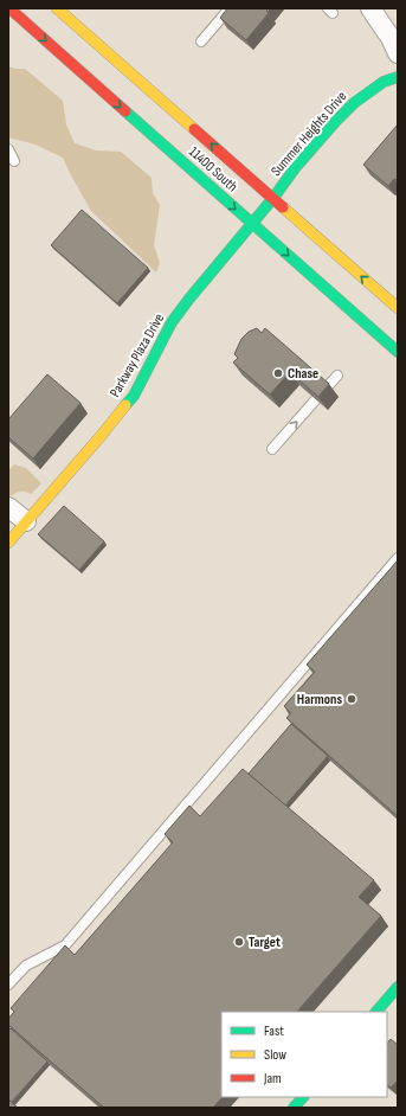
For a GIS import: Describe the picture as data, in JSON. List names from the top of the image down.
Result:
{
  "streets": {
    "main road": ["Summer Heights Drive", "11400 South", "Parkway Plaza Drive"]
  },
  "crossings": [
    ["Summer Heights Drive", "11400 South"],
    ["Summer Heights Drive", "Parkway Plaza Drive"],
    ["11400 South", "Parkway Plaza Drive"]
  ],
  "places": ["Chase", "Harmons", "Target"],
  "legend": ["Fast", "Slow", "Jam"]
}
